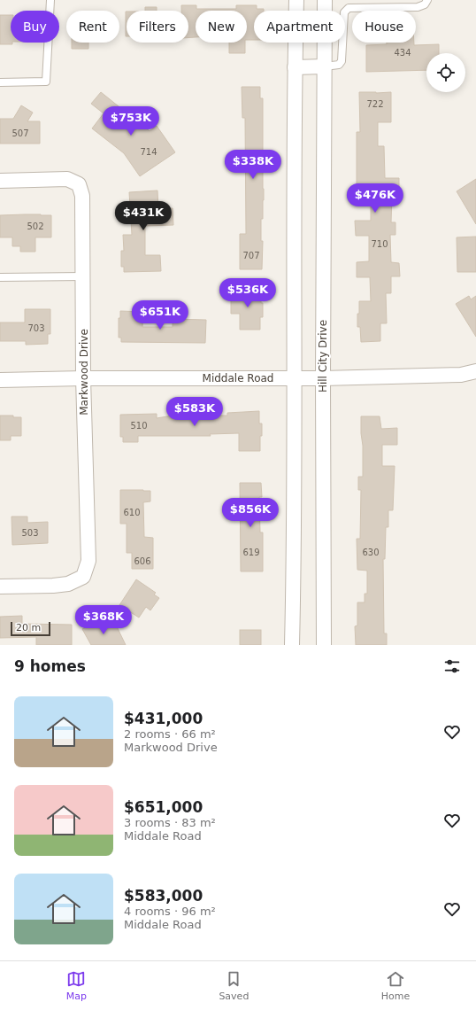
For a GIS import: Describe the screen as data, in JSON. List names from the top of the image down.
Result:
{
  "streets": {
    "street": ["Hill City Drive", "Markwood Drive", "Middale Road"]
  },
  "crossings": [
    ["Hill City Drive", "Middale Road"],
    ["Markwood Drive", "Middale Road"]
  ],
  "house_numbers": [
    "434",
    "722",
    "507",
    "714",
    "502",
    "710",
    "707",
    "703",
    "510",
    "610",
    "503",
    "619",
    "630",
    "606"
  ],
  "scale_bar": "20 m",
  "page": {
    "chip": [
      "Buy",
      "Rent",
      "Filters",
      "New",
      "Apartment",
      "House"
    ],
    "price": [
      "$753K",
      "$338K",
      "$476K",
      "$431K",
      "$536K",
      "$651K",
      "$583K",
      "$856K",
      "$368K"
    ],
    "scale": "20 m",
    "heading": "9 homes",
    "list": [
      {
        "name": "$431,000",
        "note": "2 rooms · 66 m² · Markwood Drive"
      },
      {
        "name": "$651,000",
        "note": "3 rooms · 83 m² · Middale Road"
      },
      {
        "name": "$583,000",
        "note": "4 rooms · 96 m² · Middale Road"
      }
    ],
    "tabs": ["Map", "Saved", "Home"]
  }
}
